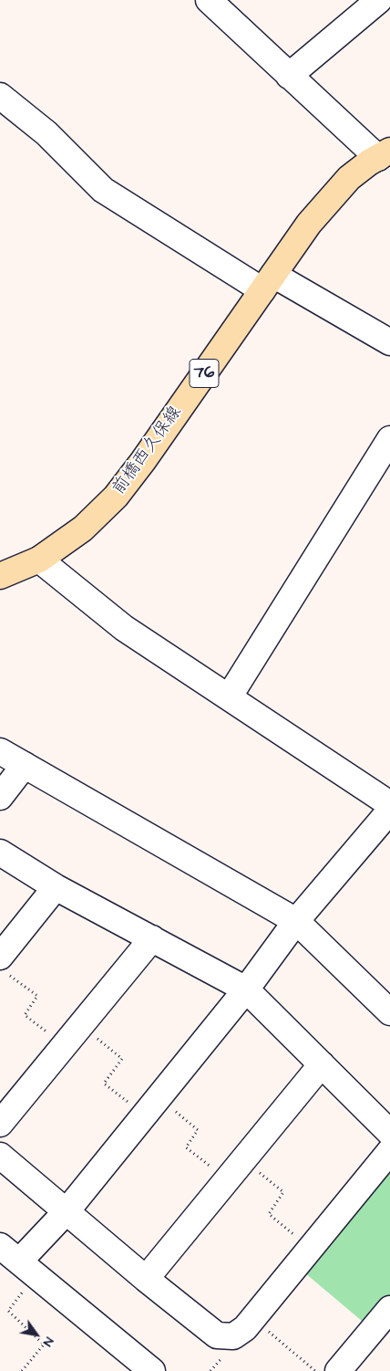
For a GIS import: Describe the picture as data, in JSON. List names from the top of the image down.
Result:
{
  "streets": {
    "main road": ["76", "前橋西久保線"]
  },
  "north": "bottom right"
}
